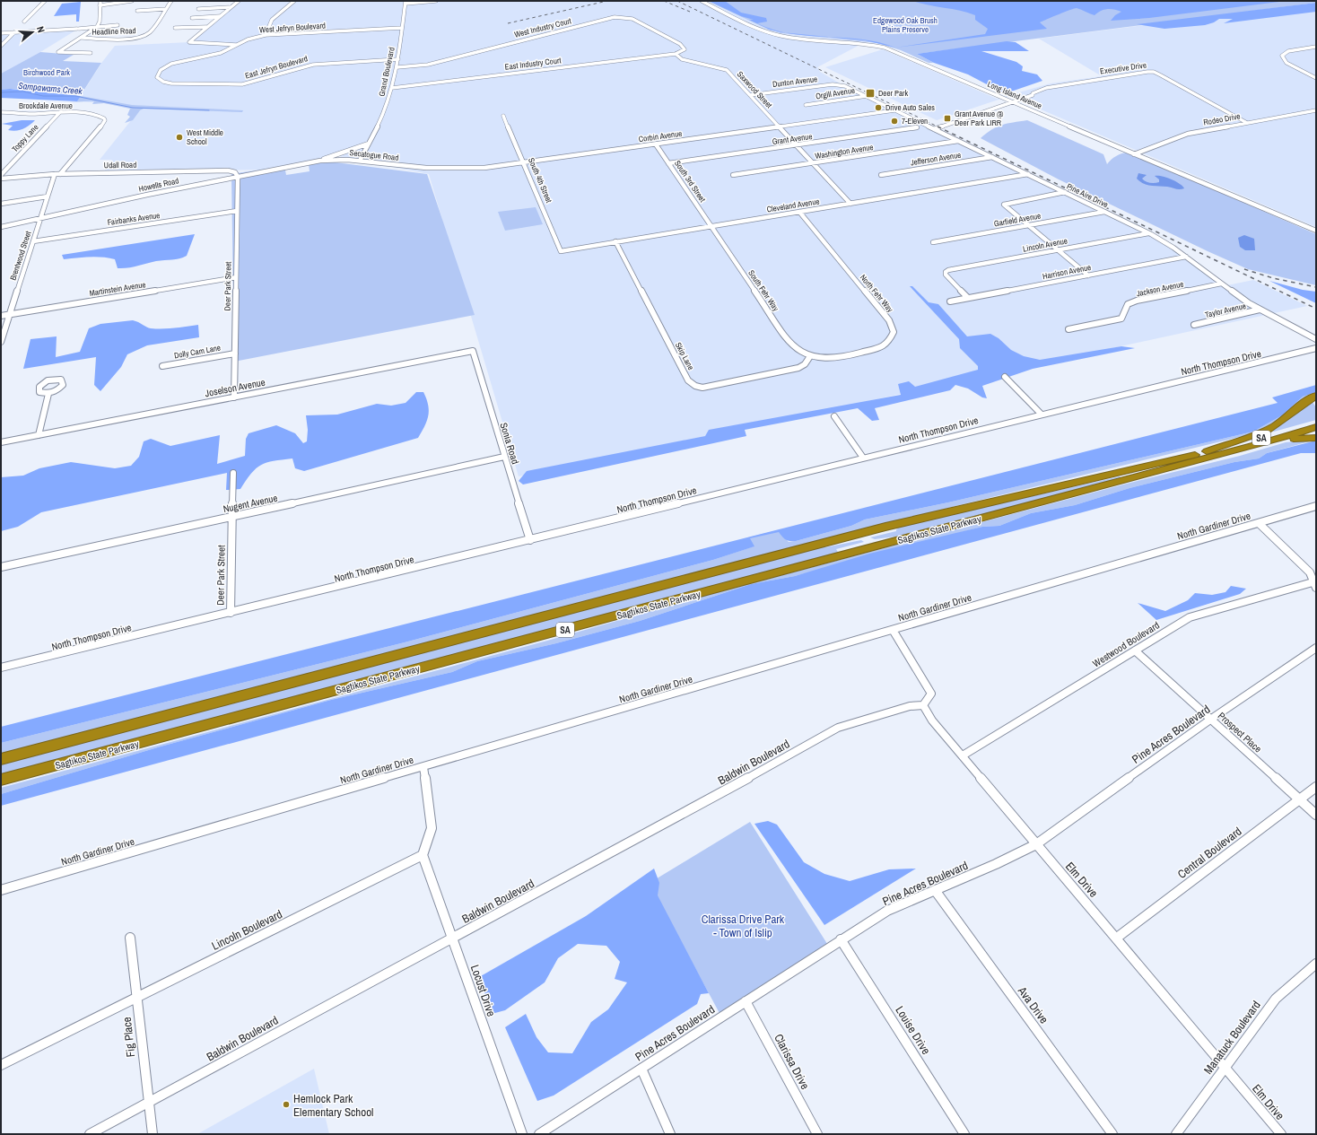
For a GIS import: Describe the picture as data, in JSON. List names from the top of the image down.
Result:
{
  "streets": {
    "highway": ["SA", "Sagtikos State Parkway"],
    "street": [
      "West Jefryn Boulevard",
      "West Industry Court",
      "Headline Road",
      "East Industry Court",
      "East Jefryn Boulevard",
      "Executive Drive",
      "Grand Boulevard",
      "Dunton Avenue",
      "Saxwood Street",
      "Orgill Avenue",
      "Long Island Avenue",
      "Brookdale Avenue",
      "Rodeo Drive",
      "Corbin Avenue",
      "Toppy Lane",
      "Grant Avenue",
      "Washington Avenue",
      "Secatogue Road",
      "Jefferson Avenue",
      "Udall Road",
      "South 4th Street",
      "South 3rd Street",
      "Howells Road",
      "Pine Aire Drive",
      "Cleveland Avenue",
      "Fairbanks Avenue",
      "Garfield Avenue",
      "Lincoln Avenue",
      "Brentwood Street",
      "Harrison Avenue",
      "Deer Park Street",
      "Martinstein Avenue",
      "Jackson Avenue",
      "South Fehr Way",
      "North Fehr Way",
      "Taylor Avenue",
      "Dolly Cam Lane",
      "Skip Lane",
      "North Thompson Drive",
      "Joselson Avenue",
      "Sonia Road",
      "Nugent Avenue",
      "North Gardiner Drive",
      "Westwood Boulevard",
      "Prospect Place",
      "Pine Acres Boulevard",
      "Baldwin Boulevard",
      "Central Boulevard",
      "Elm Drive",
      "Lincoln Boulevard",
      "Locust Drive",
      "Ava Drive",
      "Louise Drive",
      "Fig Place",
      "Manatuck Boulevard",
      "Clarissa Drive"
    ]
  },
  "crossings": [
    ["West Jefryn Boulevard", "East Jefryn Boulevard"],
    ["West Jefryn Boulevard", "Grand Boulevard"],
    ["West Industry Court", "East Industry Court"],
    ["West Industry Court", "Grand Boulevard"],
    ["West Industry Court", "Saxwood Street"],
    ["East Industry Court", "Grand Boulevard"],
    ["East Industry Court", "Saxwood Street"],
    ["East Jefryn Boulevard", "Grand Boulevard"],
    ["Executive Drive", "Long Island Avenue"],
    ["Executive Drive", "Rodeo Drive"],
    ["Grand Boulevard", "Secatogue Road"],
    ["Dunton Avenue", "Saxwood Street"],
    ["Dunton Avenue", "Pine Aire Drive"],
    ["Saxwood Street", "Corbin Avenue"],
    ["Saxwood Street", "Grant Avenue"],
    ["Saxwood Street", "Washington Avenue"],
    ["Saxwood Street", "Cleveland Avenue"],
    ["Orgill Avenue", "Pine Aire Drive"],
    ["Long Island Avenue", "Rodeo Drive"],
    ["Brookdale Avenue", "Toppy Lane"],
    ["Brookdale Avenue", "Udall Road"],
    ["Corbin Avenue", "Secatogue Road"],
    ["Corbin Avenue", "South 4th Street"],
    ["Corbin Avenue", "South 3rd Street"],
    ["Corbin Avenue", "Pine Aire Drive"],
    ["Grant Avenue", "South 3rd Street"],
    ["Washington Avenue", "Pine Aire Drive"],
    ["Secatogue Road", "Howells Road"],
    ["Jefferson Avenue", "Pine Aire Drive"],
    ["Udall Road", "Howells Road"],
    ["Udall Road", "Brentwood Street"],
    ["Udall Road", "Deer Park Street"],
    ["South 4th Street", "Cleveland Avenue"],
    ["South 3rd Street", "Cleveland Avenue"],
    ["South 3rd Street", "South Fehr Way"],
    ["Howells Road", "Brentwood Street"],
    ["Howells Road", "Deer Park Street"],
    ["Pine Aire Drive", "Cleveland Avenue"],
    ["Pine Aire Drive", "Garfield Avenue"],
    ["Pine Aire Drive", "Lincoln Avenue"],
    ["Pine Aire Drive", "Harrison Avenue"],
    ["Pine Aire Drive", "Jackson Avenue"],
    ["Pine Aire Drive", "Taylor Avenue"],
    ["Cleveland Avenue", "South Fehr Way"],
    ["Cleveland Avenue", "North Fehr Way"],
    ["Cleveland Avenue", "Skip Lane"],
    ["Fairbanks Avenue", "Brentwood Street"],
    ["Fairbanks Avenue", "Deer Park Street"],
    ["Lincoln Avenue", "Harrison Avenue"],
    ["Brentwood Street", "Martinstein Avenue"],
    ["Deer Park Street", "Martinstein Avenue"],
    ["Deer Park Street", "Dolly Cam Lane"],
    ["Deer Park Street", "North Thompson Drive"],
    ["Deer Park Street", "Joselson Avenue"],
    ["Deer Park Street", "Nugent Avenue"],
    ["South Fehr Way", "North Fehr Way"],
    ["South Fehr Way", "Skip Lane"],
    ["North Fehr Way", "Skip Lane"],
    ["North Thompson Drive", "Sonia Road"],
    ["Joselson Avenue", "Sonia Road"],
    ["Sonia Road", "Nugent Avenue"],
    ["Westwood Boulevard", "Prospect Place"],
    ["Westwood Boulevard", "Elm Drive"],
    ["Prospect Place", "Pine Acres Boulevard"],
    ["Prospect Place", "Central Boulevard"],
    ["Pine Acres Boulevard", "Elm Drive"],
    ["Pine Acres Boulevard", "Ava Drive"],
    ["Pine Acres Boulevard", "Louise Drive"],
    ["Pine Acres Boulevard", "Clarissa Drive"],
    ["Baldwin Boulevard", "Elm Drive"],
    ["Baldwin Boulevard", "Locust Drive"],
    ["Baldwin Boulevard", "Fig Place"],
    ["Central Boulevard", "Elm Drive"],
    ["Elm Drive", "Manatuck Boulevard"],
    ["Lincoln Boulevard", "Locust Drive"],
    ["Lincoln Boulevard", "Fig Place"]
  ],
  "water": ["Sampawams Creek"],
  "parks": ["Edgewood Oak Brush Plains Preserve", "Birchwood Park", "Clarissa Drive Park - Town of Islip"],
  "places": {
    "transit": ["Deer Park", "Grant Avenue @ Deer Park LIRR"],
    "other": [
      "Drive Auto Sales",
      "7-Eleven",
      "West Middle School",
      "Hemlock Park Elementary School"
    ]
  },
  "north": "right"
}
